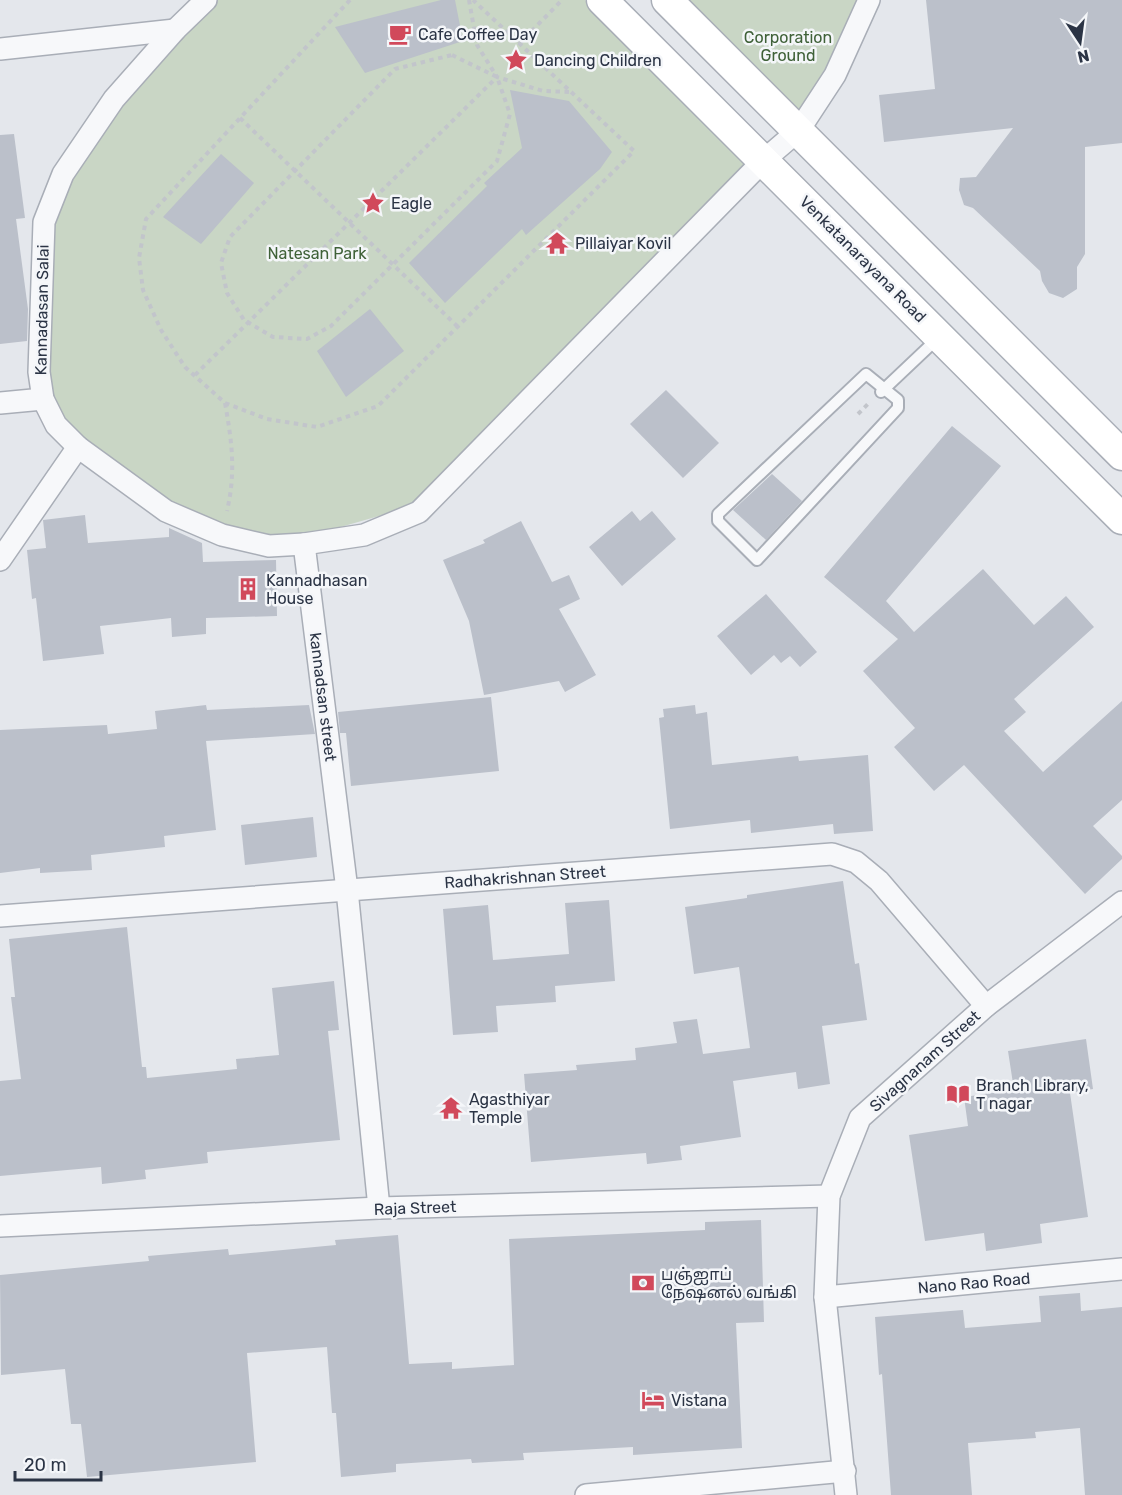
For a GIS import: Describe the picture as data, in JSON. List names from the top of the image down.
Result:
{
  "streets": {
    "main road": ["Venkatanarayana Road"],
    "street": [
      "Kannadasan Salai",
      "kannadsan street",
      "Radhakrishnan Street",
      "Sivagnanam Street",
      "Raja Street",
      "Nano Rao Road"
    ]
  },
  "crossings": [
    ["Kannadasan Salai", "kannadsan street"],
    ["kannadsan street", "Radhakrishnan Street"],
    ["kannadsan street", "Raja Street"],
    ["Radhakrishnan Street", "Sivagnanam Street"],
    ["Sivagnanam Street", "Raja Street"],
    ["Sivagnanam Street", "Nano Rao Road"]
  ],
  "parks": ["Corporation Ground", "Natesan Park"],
  "places": {
    "cafe": ["Cafe Coffee Day"],
    "place": ["Dancing Children", "Eagle"],
    "temple": ["Pillaiyar Kovil", "Agasthiyar Temple"],
    "building": ["Kannadhasan House"],
    "library": ["Branch Library, T nagar"],
    "bank": ["பஞ்ஐாப் நேஷனல் வங்கி"],
    "hotel": ["Vistana"]
  },
  "scale_bar": "20 m",
  "north": "bottom"
}
